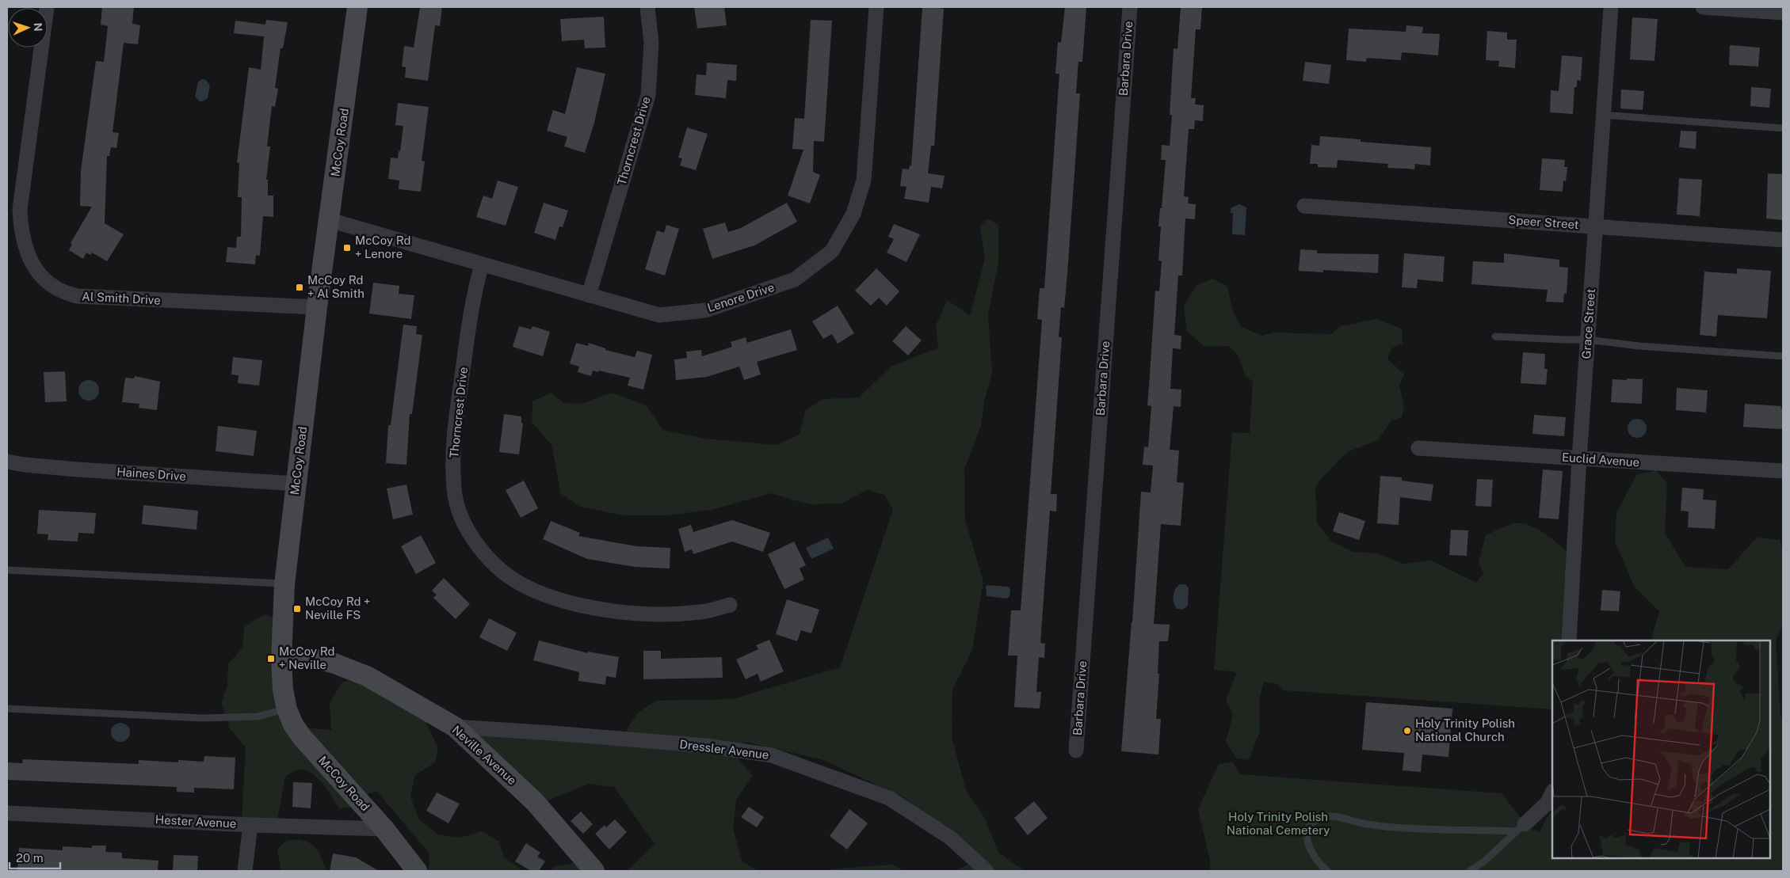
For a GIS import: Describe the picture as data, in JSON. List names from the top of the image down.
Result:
{
  "streets": {
    "street": [
      "Barbara Drive",
      "Thorncrest Drive",
      "McCoy Road",
      "Speer Street",
      "Lenore Drive",
      "Al Smith Drive",
      "Grace Street",
      "Euclid Avenue",
      "Haines Drive",
      "Dressler Avenue",
      "Neville Avenue",
      "Hester Avenue"
    ]
  },
  "crossings": [
    ["Thorncrest Drive", "Lenore Drive"],
    ["McCoy Road", "Lenore Drive"],
    ["McCoy Road", "Al Smith Drive"],
    ["McCoy Road", "Haines Drive"],
    ["McCoy Road", "Neville Avenue"],
    ["McCoy Road", "Hester Avenue"],
    ["Speer Street", "Grace Street"],
    ["Grace Street", "Euclid Avenue"],
    ["Dressler Avenue", "Neville Avenue"]
  ],
  "parks": ["Holy Trinity Polish National Cemetery"],
  "places": {
    "transit": [
      "McCoy Rd + Lenore",
      "McCoy Rd + Al Smith",
      "McCoy Rd + Neville FS",
      "McCoy Rd + Neville"
    ],
    "other": ["Holy Trinity Polish National Church"]
  },
  "scale_bar": "20 m",
  "north": "right"
}
